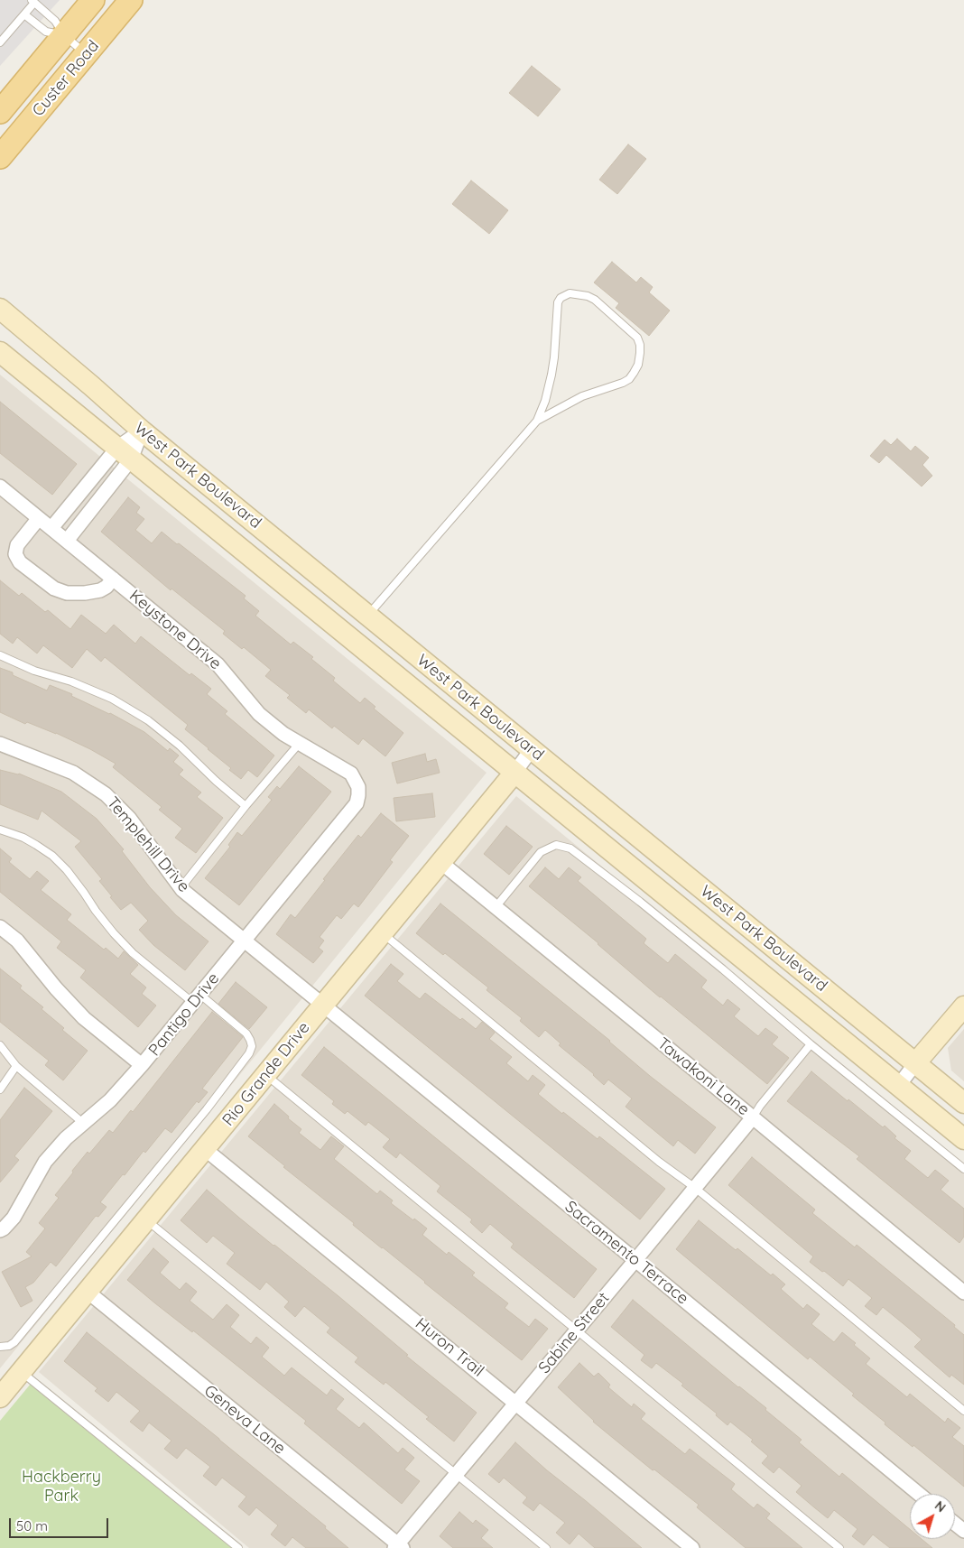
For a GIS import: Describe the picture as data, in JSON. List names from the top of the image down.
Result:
{
  "streets": {
    "main road": ["Custer Road", "West Park Boulevard", "Rio Grande Drive"],
    "street": [
      "Keystone Drive",
      "Templehill Drive",
      "Pantigo Drive",
      "Tawakoni Lane",
      "Sacramento Terrace",
      "Sabine Street",
      "Huron Trail",
      "Geneva Lane"
    ]
  },
  "crossings": [
    ["West Park Boulevard", "Rio Grande Drive"],
    ["Keystone Drive", "Pantigo Drive"],
    ["Templehill Drive", "Pantigo Drive"],
    ["Templehill Drive", "Rio Grande Drive"],
    ["Templehill Drive", "Sacramento Terrace"],
    ["Rio Grande Drive", "Tawakoni Lane"],
    ["Rio Grande Drive", "Sacramento Terrace"],
    ["Rio Grande Drive", "Huron Trail"],
    ["Rio Grande Drive", "Geneva Lane"],
    ["Tawakoni Lane", "Sabine Street"],
    ["Sacramento Terrace", "Sabine Street"],
    ["Sabine Street", "Huron Trail"],
    ["Sabine Street", "Geneva Lane"]
  ],
  "parks": ["Hackberry Park"],
  "scale_bar": "50 m",
  "north": "top right"
}
